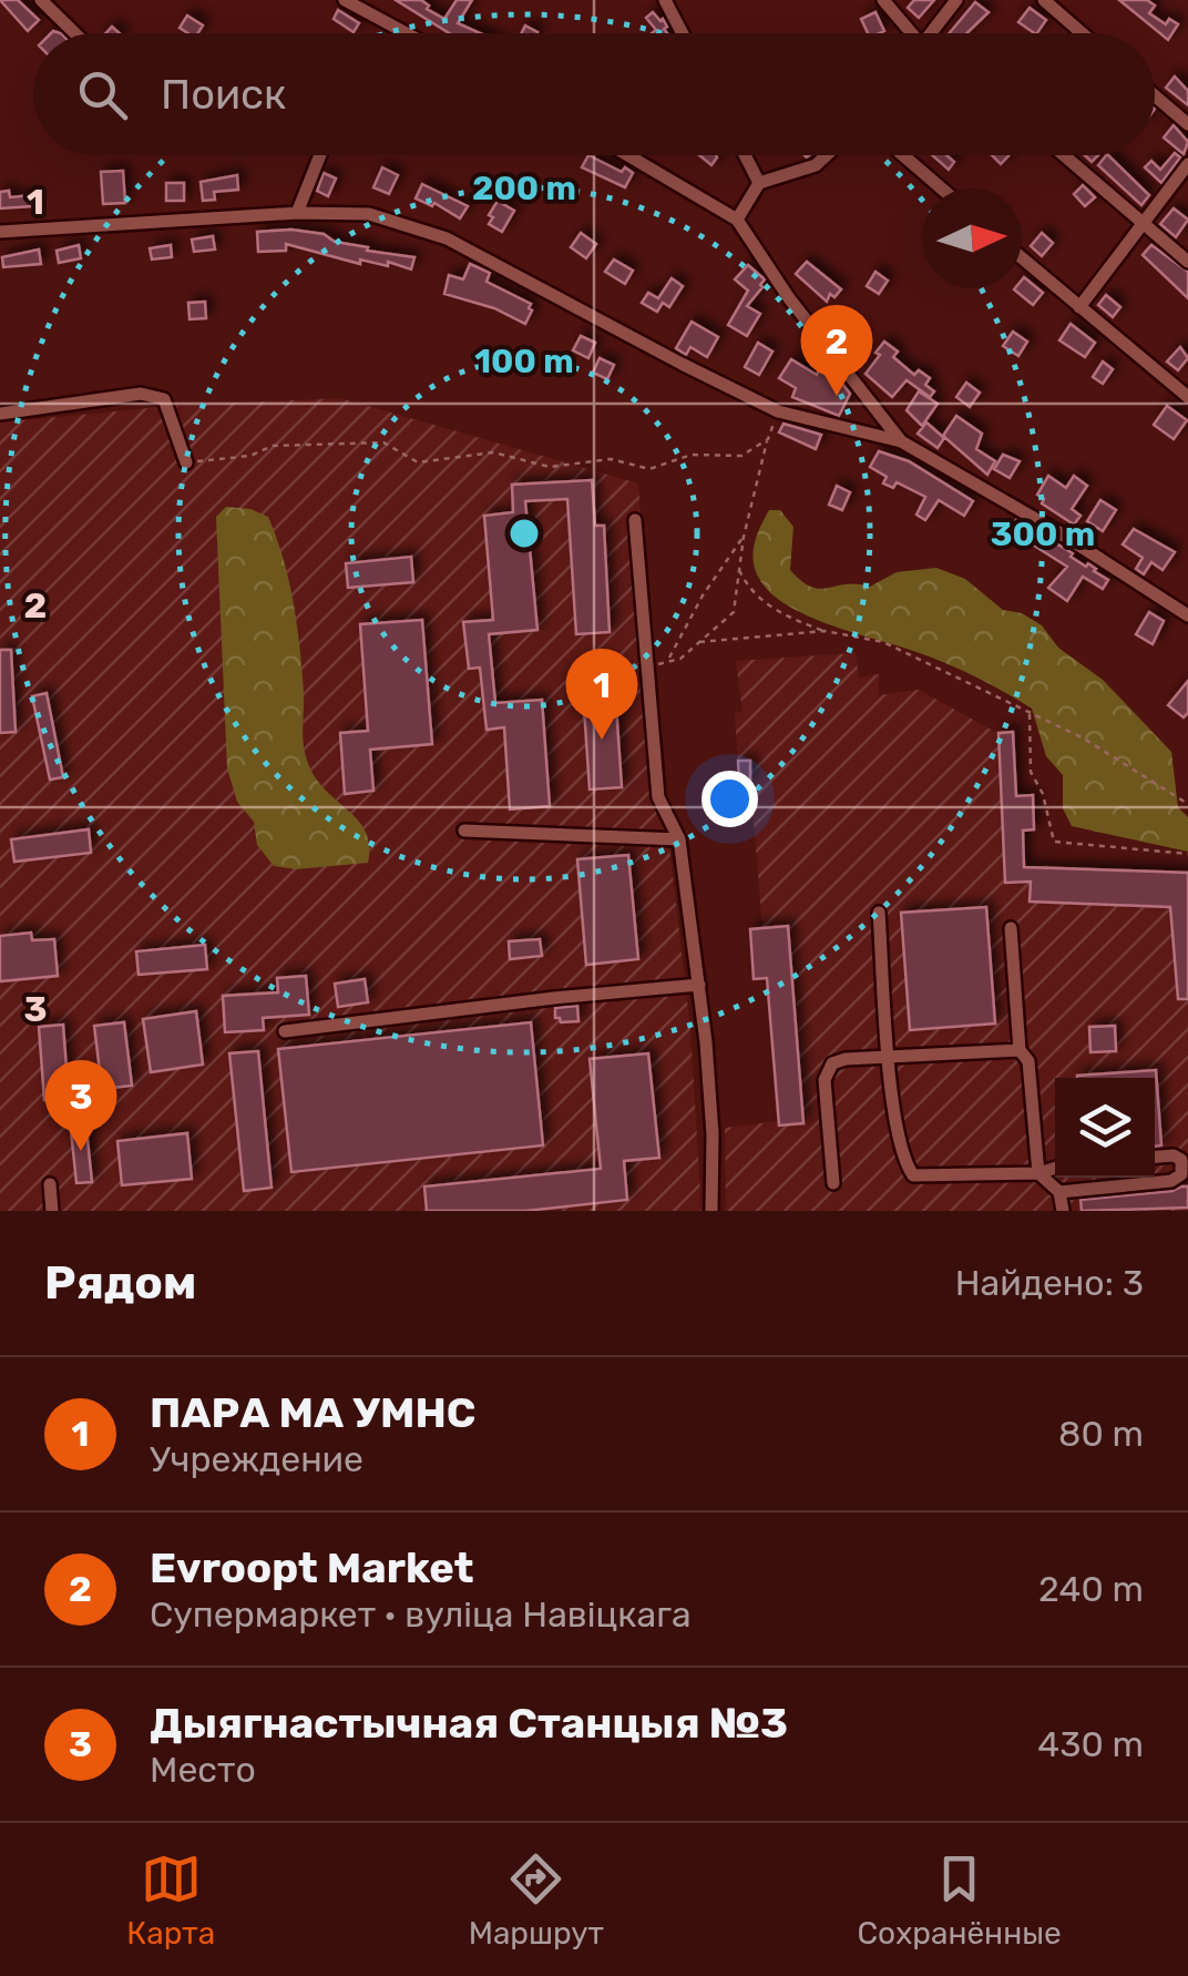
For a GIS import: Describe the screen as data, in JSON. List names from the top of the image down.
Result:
{
  "north": "right",
  "page": {
    "search": "Поиск",
    "pins": ["2", "1", "3"],
    "heading": ["Рядом", "Найдено: 3"],
    "list": [
      {
        "mark": "1",
        "name": "ПАРА МА УМНС",
        "note": "Учреждение",
        "value": "80 m"
      },
      {
        "mark": "2",
        "name": "Evroopt Market",
        "note": "Супермаркет · вуліца Навіцкага",
        "value": "240 m"
      },
      {
        "mark": "3",
        "name": "Дыягнастычная Станцыя №3",
        "note": "Место",
        "value": "430 m"
      }
    ],
    "nav": ["Карта", "Маршрут", "Сохранённые"]
  },
  "grid": {
    "rows": ["1", "2", "3"]
  },
  "rings": ["200 m", "100 m", "300 m"]
}
